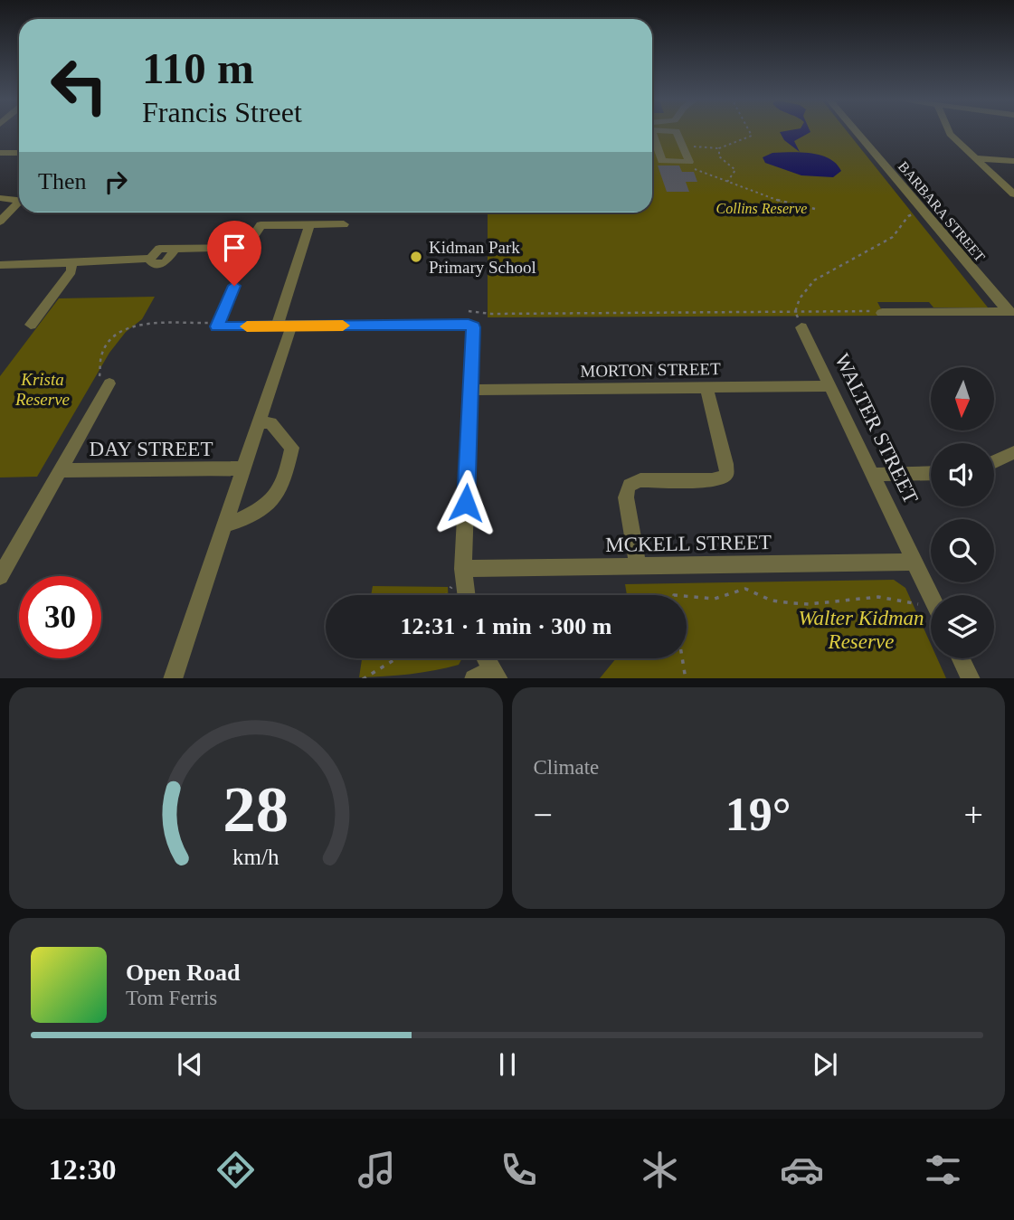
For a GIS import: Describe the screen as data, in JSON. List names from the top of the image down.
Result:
{
  "streets": {
    "street": [
      "BARBARA STREET",
      "MORTON STREET",
      "WALTER STREET",
      "DAY STREET",
      "MCKELL STREET"
    ]
  },
  "crossings": [
    ["MORTON STREET", "WALTER STREET"],
    ["WALTER STREET", "MCKELL STREET"]
  ],
  "parks": ["Collins Reserve", "Krista Reserve", "Walter Kidman Reserve"],
  "places": ["Kidman Park Primary School"],
  "north": "bottom",
  "page": {
    "turn": ["110 m", "Francis Street"],
    "then": "Then",
    "limit": "30",
    "trip": "12:31 · 1 min · 300 m",
    "tile": "Climate",
    "heat": ["−", "19°", "+"],
    "song": ["Open Road", "Tom Ferris"],
    "tabs": "12:30",
    "gauge": ["28", "km/h"]
  }
}
